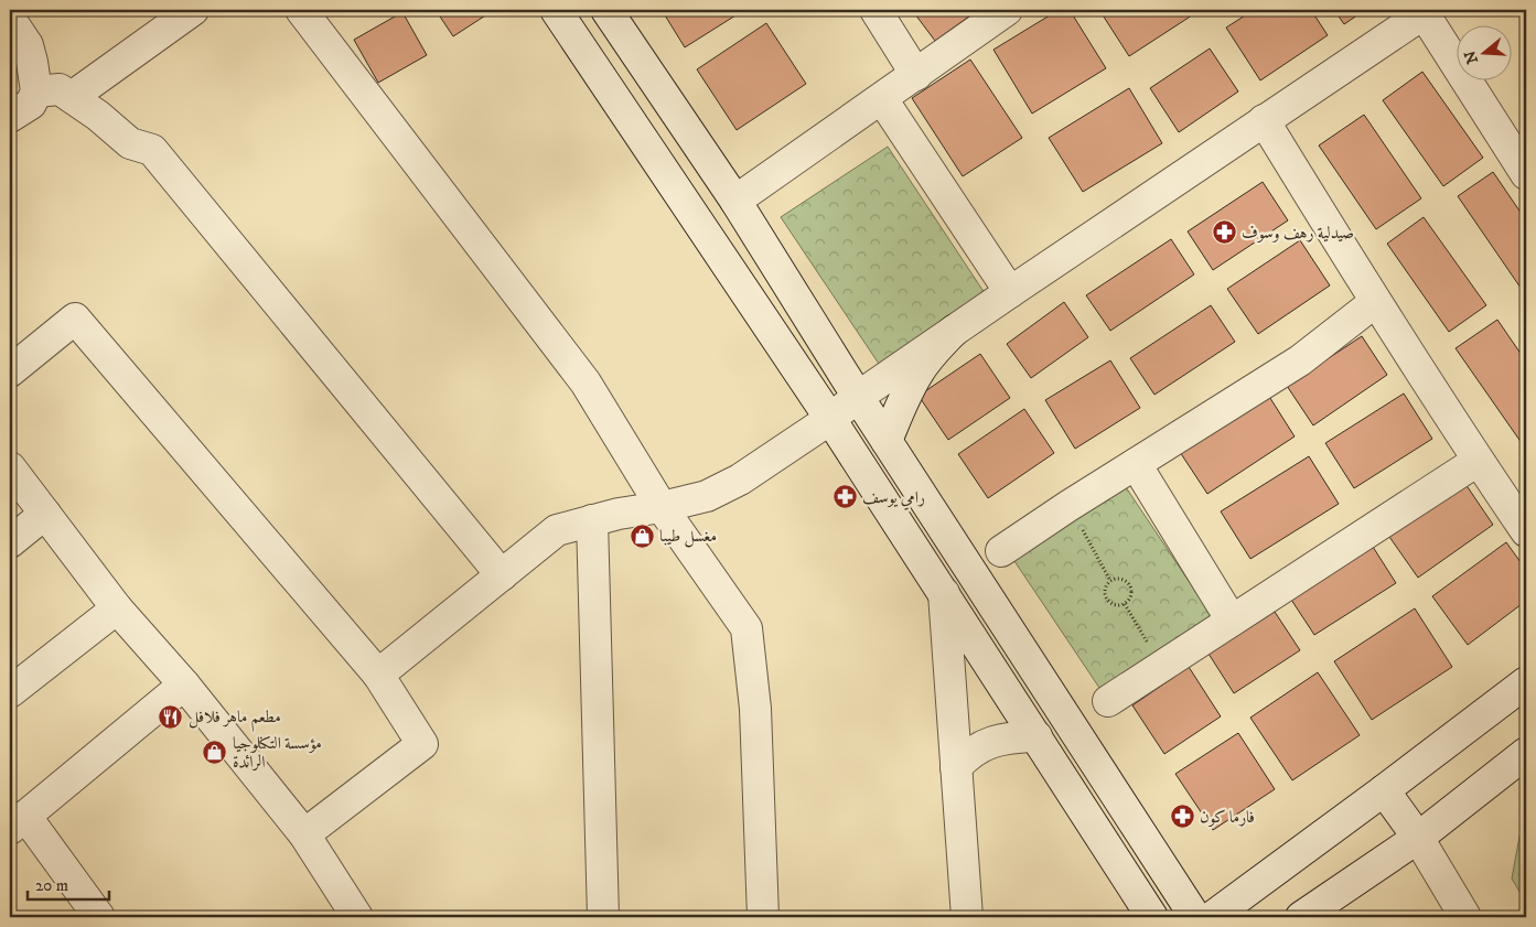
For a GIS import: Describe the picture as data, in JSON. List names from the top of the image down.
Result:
{
  "places": {
    "pharmacy": ["صيدلية رهف وسوف", "رامي يوسف", "فارما كون"],
    "shop": ["مغسل طيبا", "مؤسسة التكنلوجيا الرائدة"],
    "restaurant": ["مطعم ماهر فلافل"]
  },
  "scale_bar": "20 m",
  "north": "left"
}
